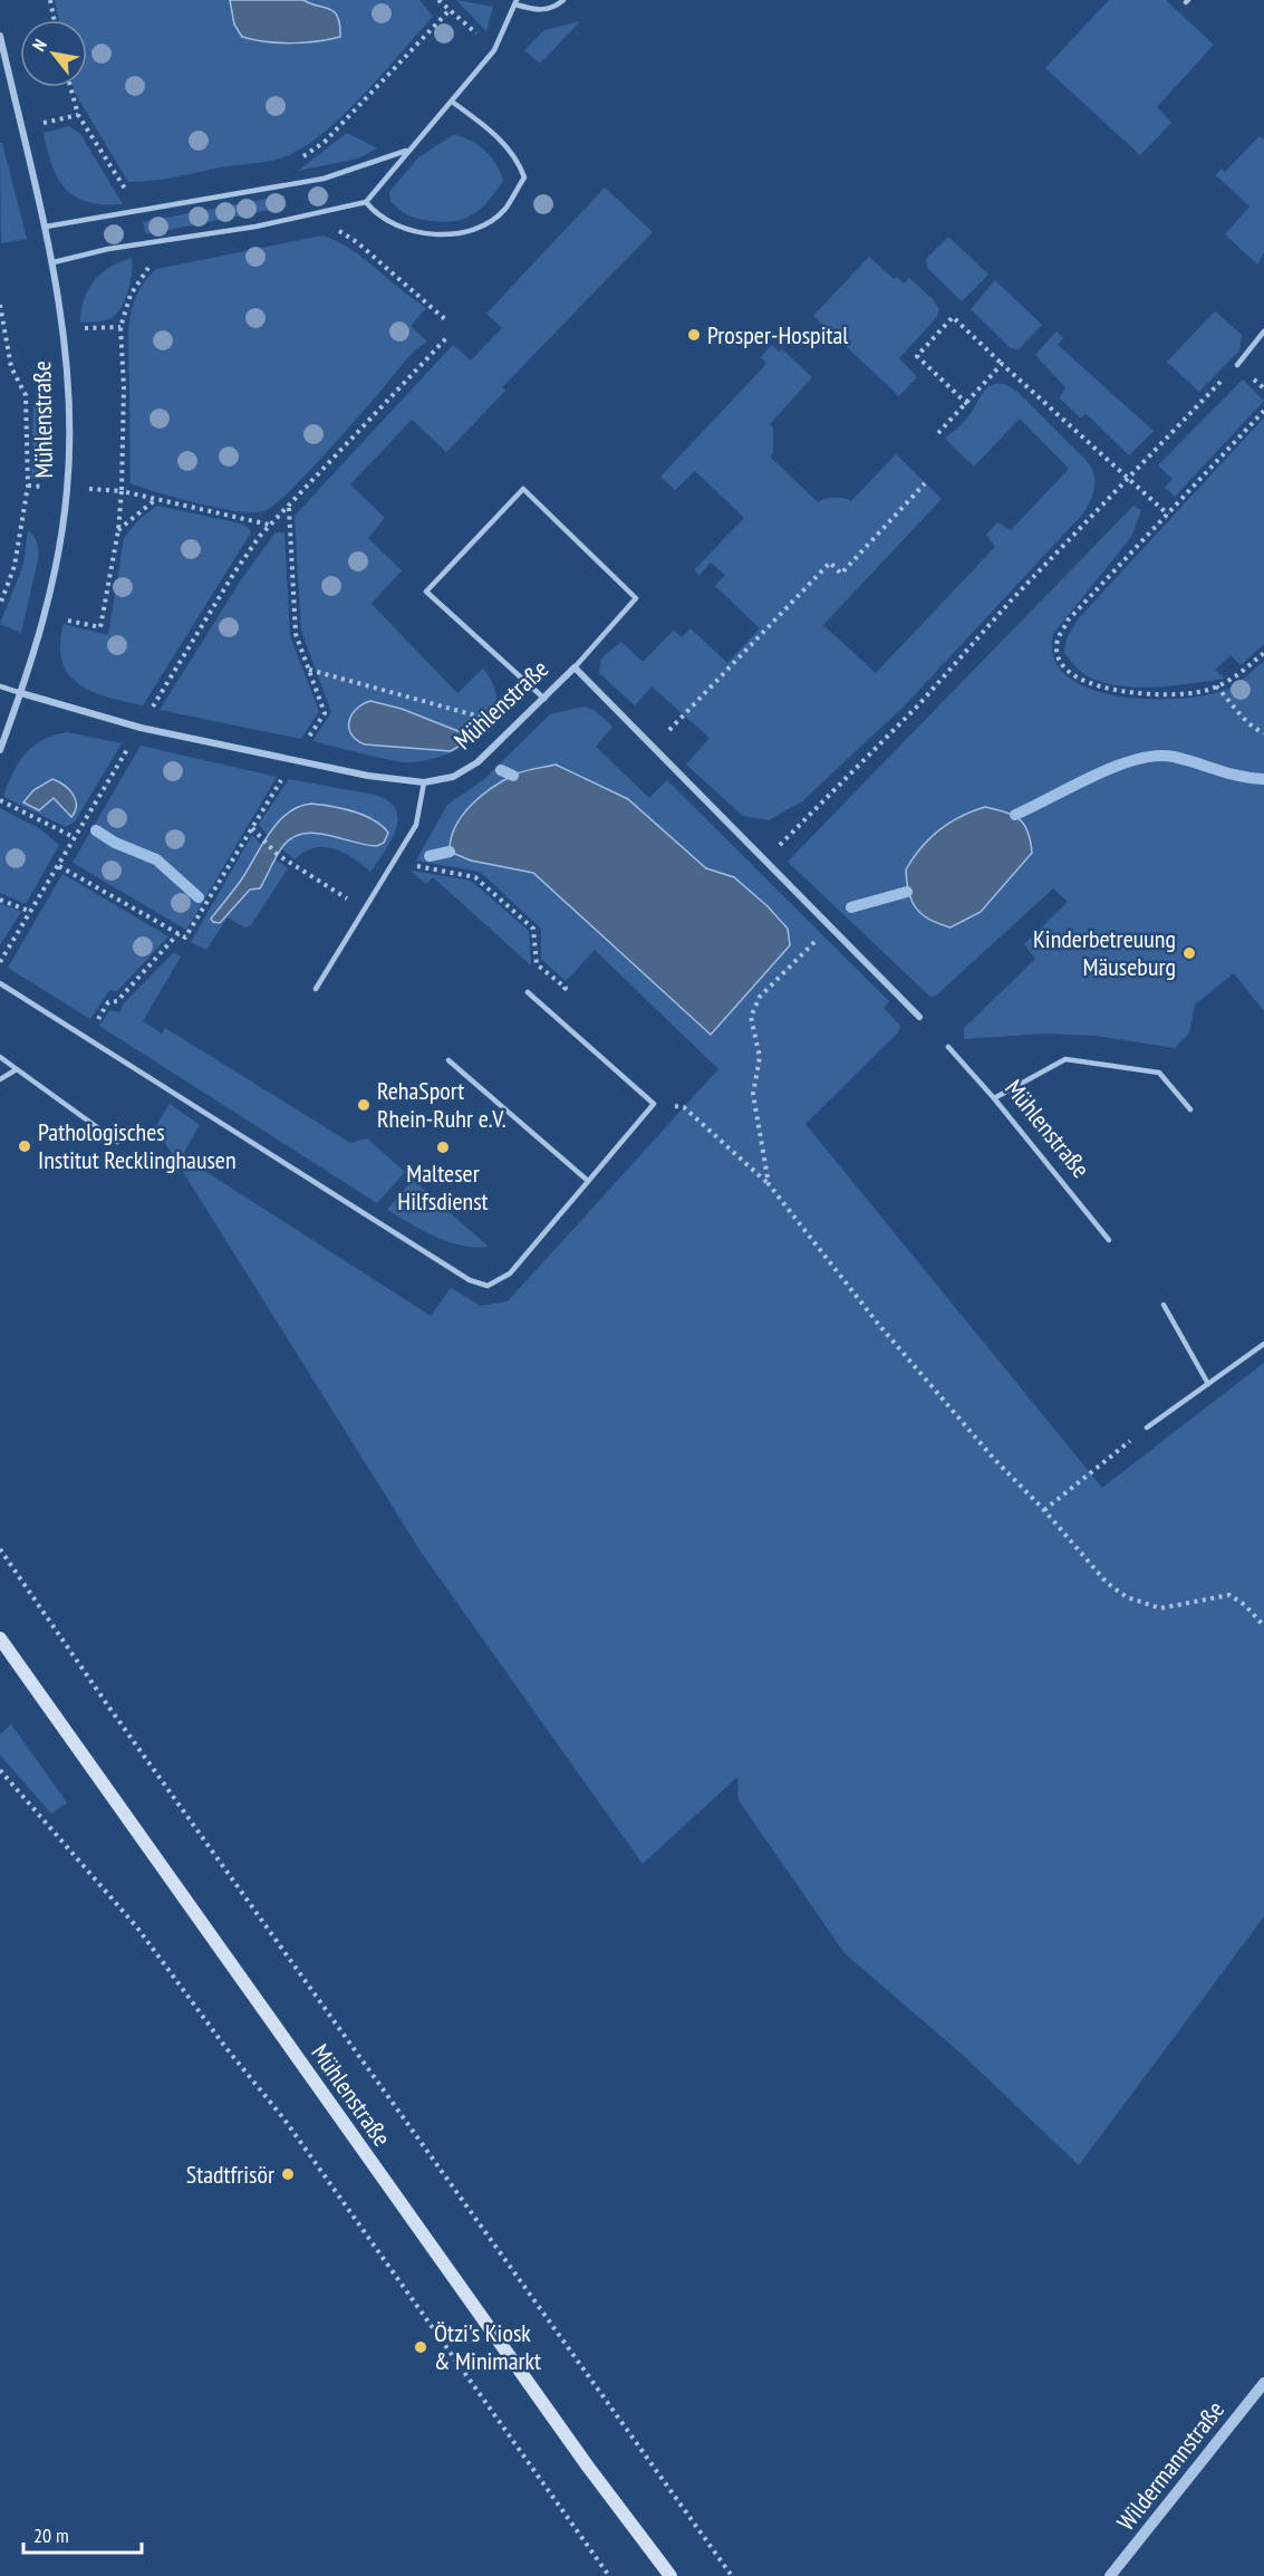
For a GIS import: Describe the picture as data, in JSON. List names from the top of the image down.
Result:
{
  "streets": {
    "main road": ["Mühlenstraße"],
    "street": ["Wildermannstraße"]
  },
  "places": [
    "Prosper-Hospital",
    "Kinderbetreuung Mäuseburg",
    "RehaSport Rhein-Ruhr e.V.",
    "Pathologisches Institut Recklinghausen",
    "Malteser Hilfsdienst",
    "Stadtfrisör",
    "Ötzi's Kiosk & Minimarkt"
  ],
  "scale_bar": "20 m",
  "north": "top left"
}
